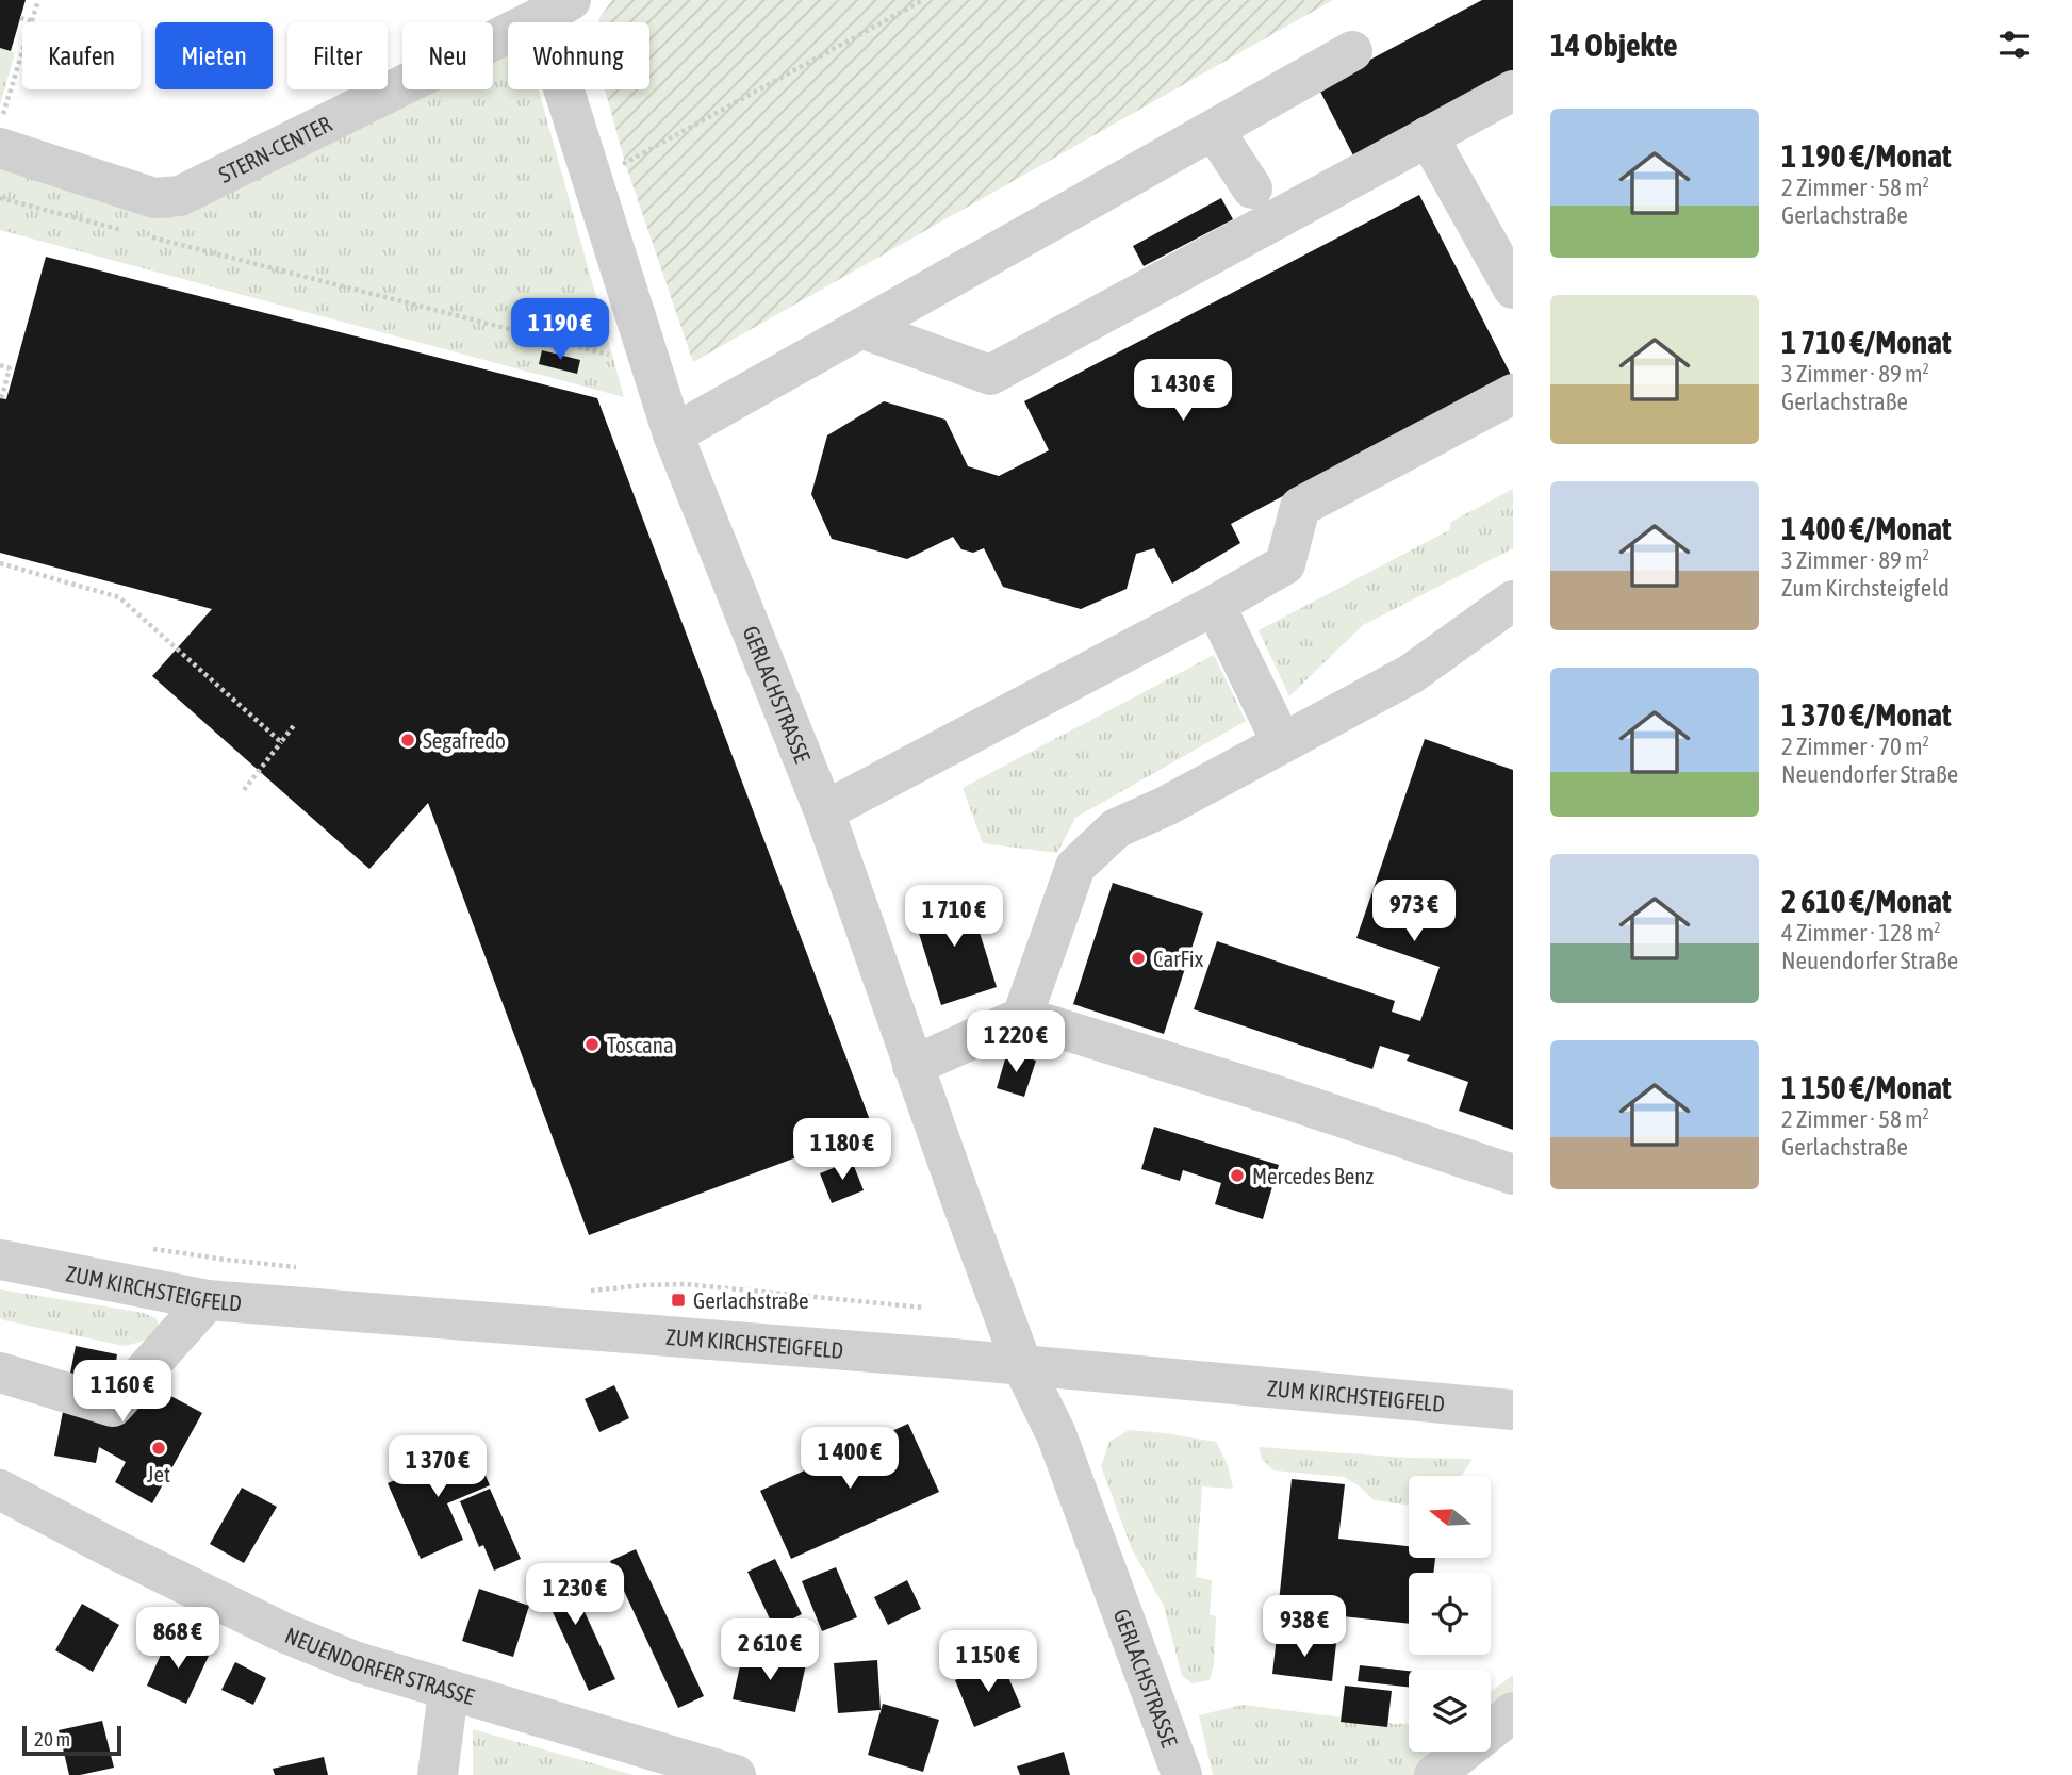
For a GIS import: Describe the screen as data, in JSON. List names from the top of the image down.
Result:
{
  "streets": {
    "street": [
      "STERN-CENTER",
      "GERLACHSTRASSE",
      "ZUM KIRCHSTEIGFELD",
      "NEUENDORFER STRASSE"
    ]
  },
  "crossings": [
    ["STERN-CENTER", "GERLACHSTRASSE"],
    ["GERLACHSTRASSE", "ZUM KIRCHSTEIGFELD"]
  ],
  "places": {
    "other": [
      "Segafredo",
      "CarFix",
      "Toscana",
      "Mercedes Benz",
      "Jet"
    ],
    "transit": ["Gerlachstraße"]
  },
  "scale_bar": "20 m",
  "north": "left",
  "page": {
    "heading": "14 Objekte",
    "chip": [
      "Kaufen",
      "Mieten",
      "Filter",
      "Neu",
      "Wohnung"
    ],
    "list": [
      {
        "name": "1 190 €/Monat",
        "note": "2 Zimmer · 58 m² · Gerlachstraße"
      },
      {
        "name": "1 710 €/Monat",
        "note": "3 Zimmer · 89 m² · Gerlachstraße"
      },
      {
        "name": "1 400 €/Monat",
        "note": "3 Zimmer · 89 m² · Zum Kirchsteigfeld"
      },
      {
        "name": "1 370 €/Monat",
        "note": "2 Zimmer · 70 m² · Neuendorfer Straße"
      },
      {
        "name": "2 610 €/Monat",
        "note": "4 Zimmer · 128 m² · Neuendorfer Straße"
      },
      {
        "name": "1 150 €/Monat",
        "note": "2 Zimmer · 58 m² · Gerlachstraße"
      }
    ],
    "price": [
      "1 190 €",
      "1 430 €",
      "973 €",
      "1 710 €",
      "1 220 €",
      "1 180 €",
      "1 160 €",
      "1 400 €",
      "1 370 €",
      "1 230 €",
      "938 €",
      "868 €",
      "2 610 €",
      "1 150 €"
    ],
    "scale": "20 m"
  }
}
